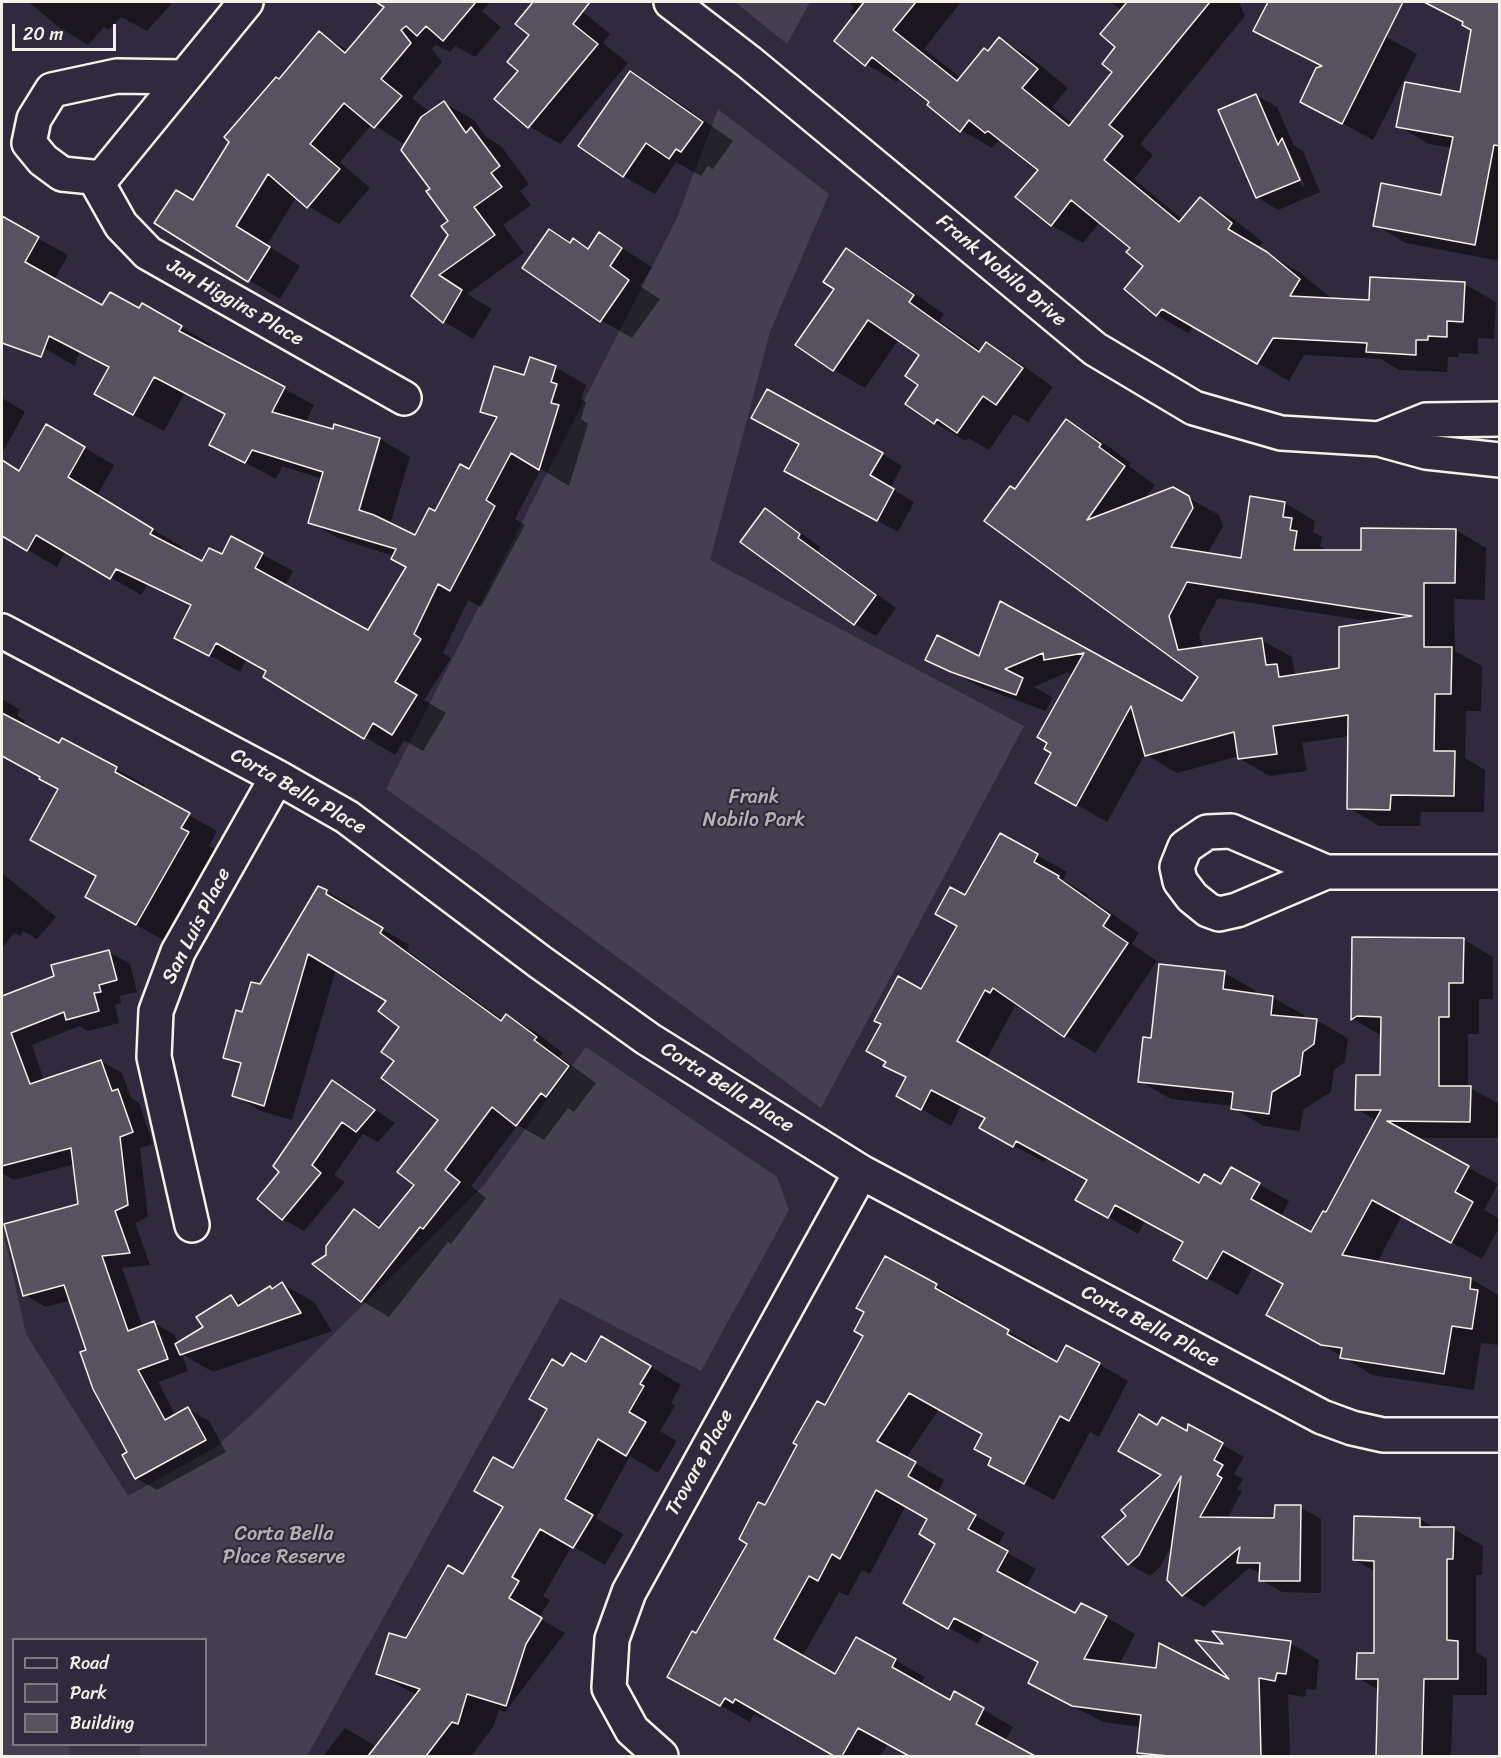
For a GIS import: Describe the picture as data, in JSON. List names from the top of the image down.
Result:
{
  "streets": {
    "street": [
      "Frank Nobilo Drive",
      "Jan Higgins Place",
      "Corta Bella Place",
      "San Luis Place",
      "Trovare Place"
    ]
  },
  "crossings": [
    ["Corta Bella Place", "San Luis Place"],
    ["Corta Bella Place", "Trovare Place"]
  ],
  "parks": ["Frank Nobilo Park", "Corta Bella Place Reserve"],
  "legend": ["Road", "Park", "Building"],
  "scale_bar": "20 m"
}
